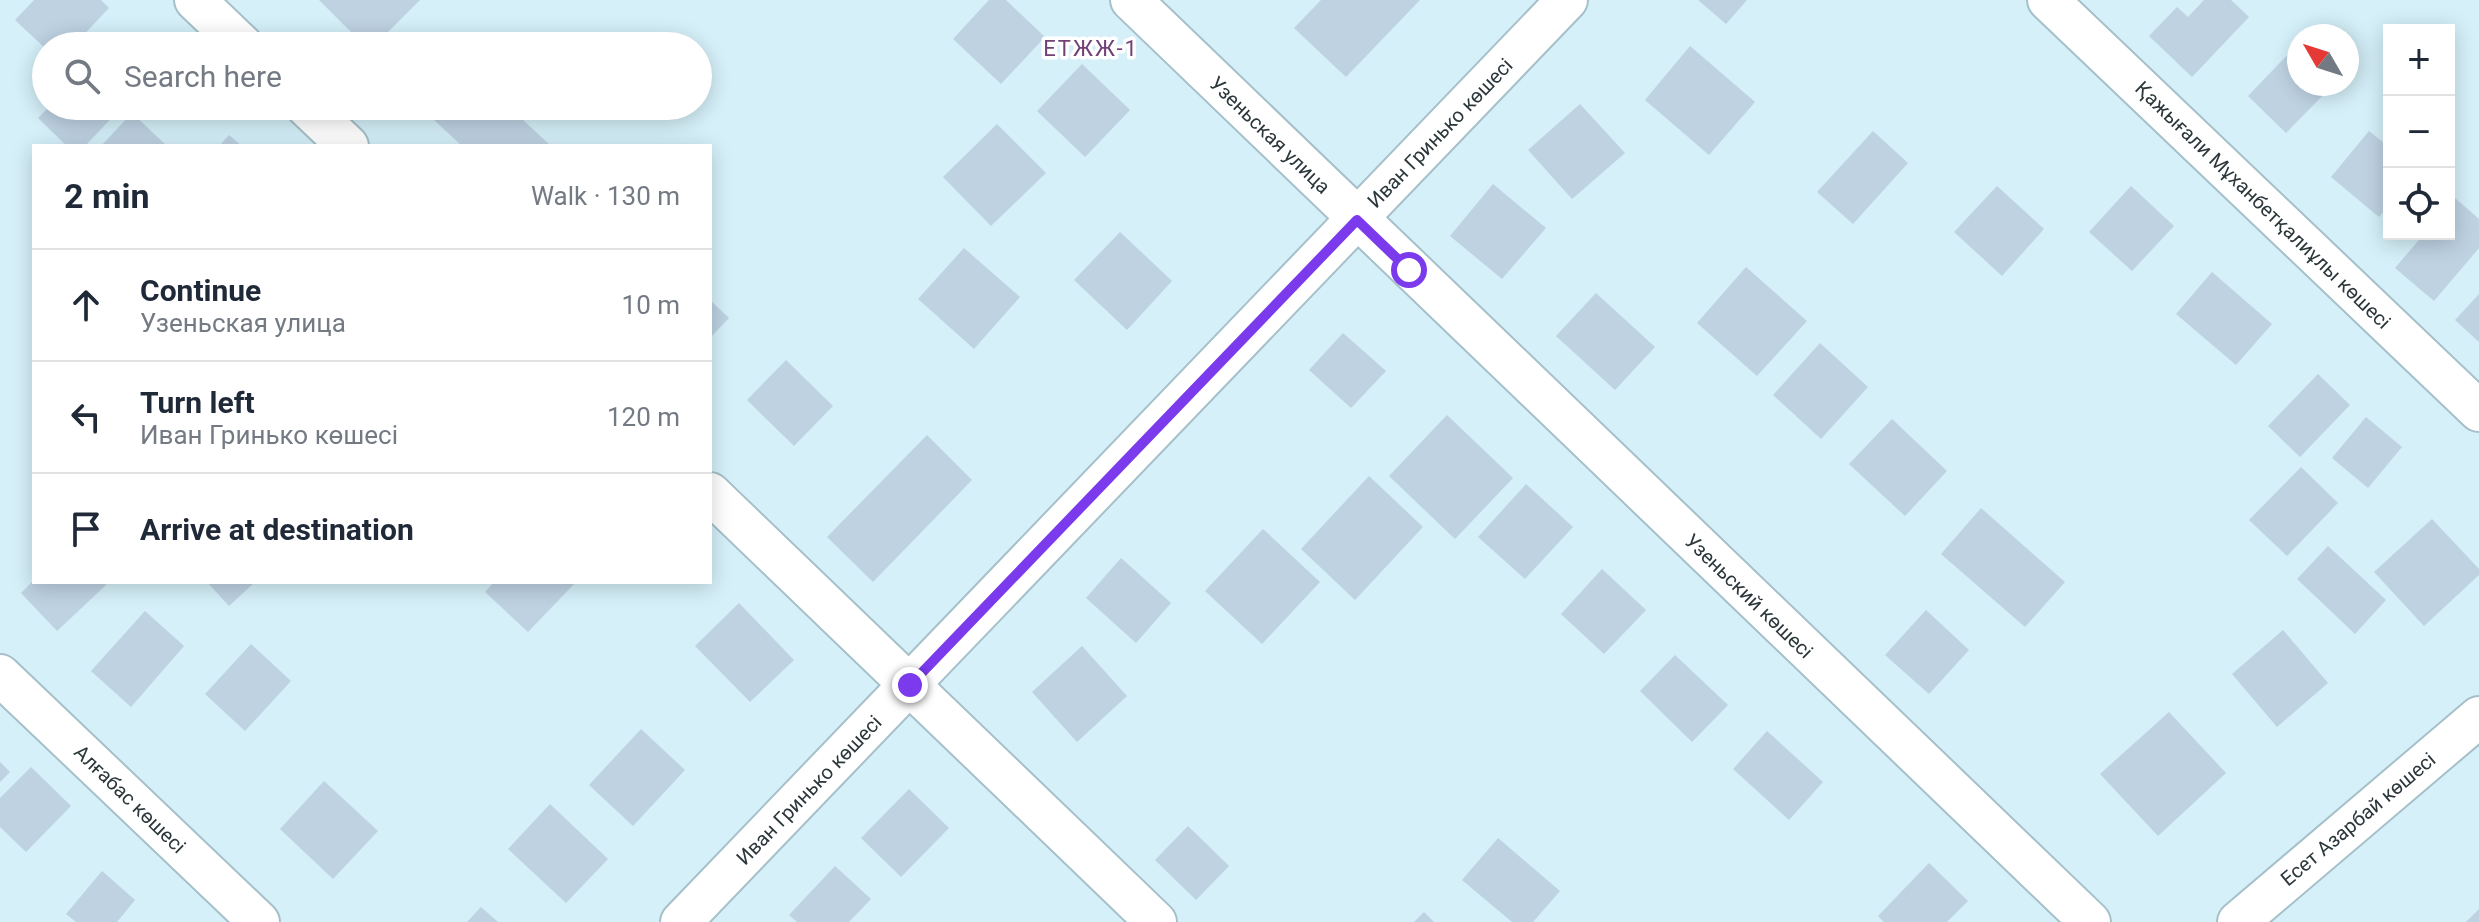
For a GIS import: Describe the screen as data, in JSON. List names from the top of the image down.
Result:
{
  "streets": {
    "street": [
      "Иван Гринько көшесі",
      "Узеньская улица",
      "Қажығали Мұханбетқалиұлы көшесі",
      "Узеньский көшесі",
      "Алғабас көшесі",
      "Есет Азарбай көшесі"
    ]
  },
  "crossings": [
    ["Иван Гринько көшесі", "Узеньская улица"],
    ["Узеньская улица", "Узеньский көшесі"]
  ],
  "districts": ["ЕТЖЖ-1"],
  "north": "top left",
  "page": {
    "map_buttons": ["+", "−"],
    "search": "Search here",
    "heading": ["2 min", "Walk · 130 m"],
    "list": [
      ["Continue", "Узеньская улица", "10 m"],
      ["Turn left", "Иван Гринько көшесі", "120 m"],
      "Arrive at destination"
    ]
  }
}
